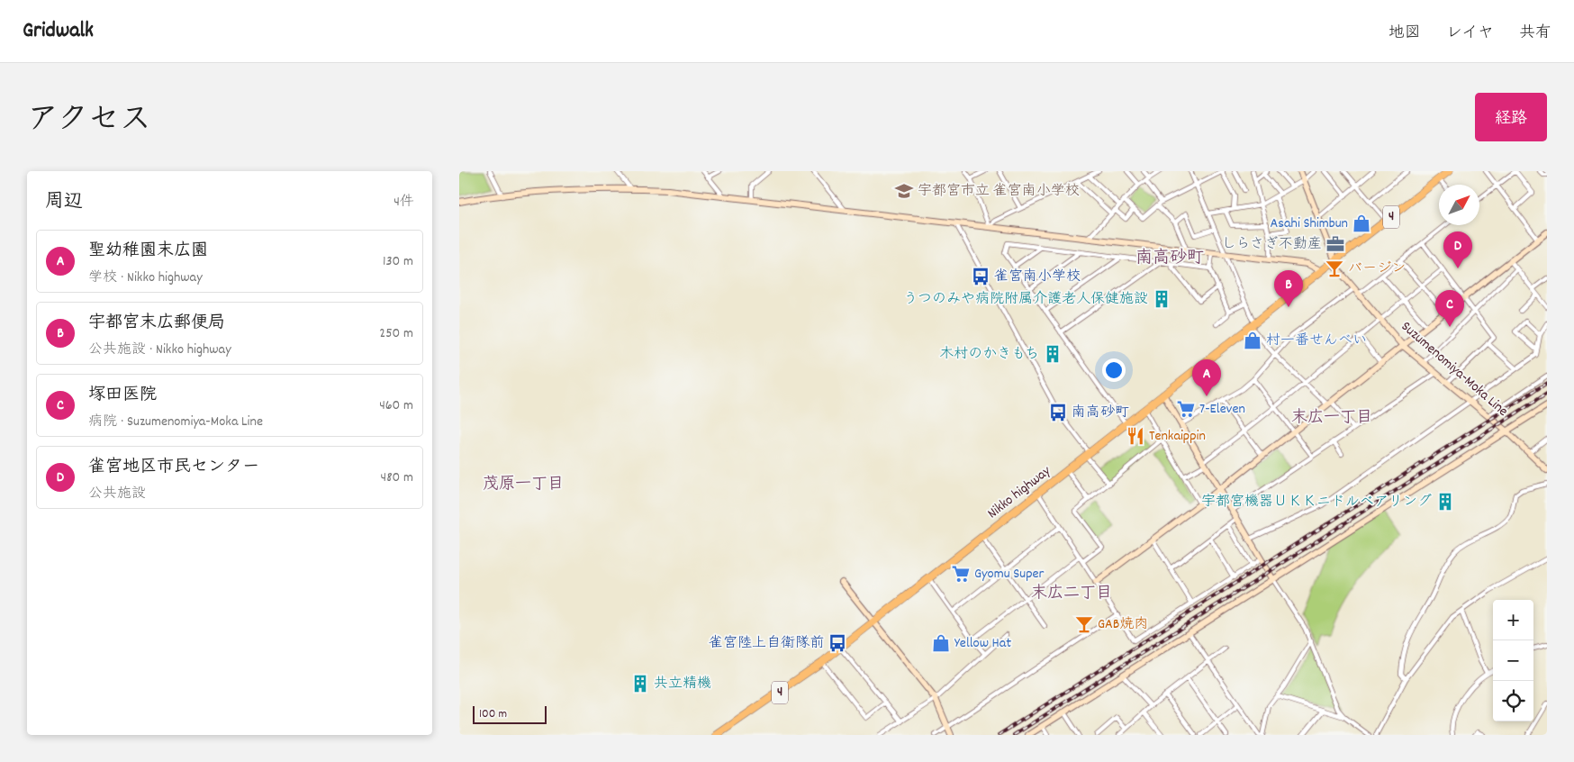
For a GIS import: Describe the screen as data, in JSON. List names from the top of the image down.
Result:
{
  "streets": {
    "highway": ["4", "Nikko highway"],
    "street": ["Suzumenomiya-Moka Line"]
  },
  "crossings": [
    ["4", "Suzumenomiya-Moka Line"],
    ["4", "Nikko highway"],
    ["Suzumenomiya-Moka Line", "Nikko highway"]
  ],
  "districts": [
    "南高砂町",
    "末広一丁目",
    "茂原一丁目",
    "末広二丁目"
  ],
  "places": {
    "school or university": ["宇都宮市立 雀宮南小学校"],
    "shop": ["Asahi Shimbun", "村一番せんべい", "Yellow Hat"],
    "office": ["しらさぎ不動産"],
    "bar": ["バージン", "GAB焼肉"],
    "bus stop": ["雀宮南小学校", "南高砂町", "雀宮陸上自衛隊前"],
    "building": [
      "うつのみや病院附属介護老人保健施設",
      "木村のかきもち",
      "宇都宮機器ＵＫＫニドルベアリング",
      "共立精機"
    ],
    "supermarket": ["7-Eleven", "Gyomu Super"],
    "restaurant": ["Tenkaippin"]
  },
  "scale_bar": "100 m",
  "north": "top right",
  "page": {
    "header": "Gridwalk",
    "nav": ["地図", "レイヤ", "共有"],
    "title": "アクセス",
    "buttons": "経路",
    "heading": ["周辺", "4件"],
    "list": [
      {
        "mark": "A",
        "name": "聖幼稚園末広園",
        "note": "学校 · Nikko highway",
        "value": "130 m"
      },
      {
        "mark": "B",
        "name": "宇都宮末広郵便局",
        "note": "公共施設 · Nikko highway",
        "value": "250 m"
      },
      {
        "mark": "C",
        "name": "塚田医院",
        "note": "病院 · Suzumenomiya-Moka Line",
        "value": "460 m"
      },
      {
        "mark": "D",
        "name": "雀宮地区市民センター",
        "note": "公共施設",
        "value": "480 m"
      }
    ],
    "pins": [
      "D",
      "B",
      "C",
      "A"
    ],
    "map_buttons": ["+", "−"],
    "scale": "100 m"
  }
}
